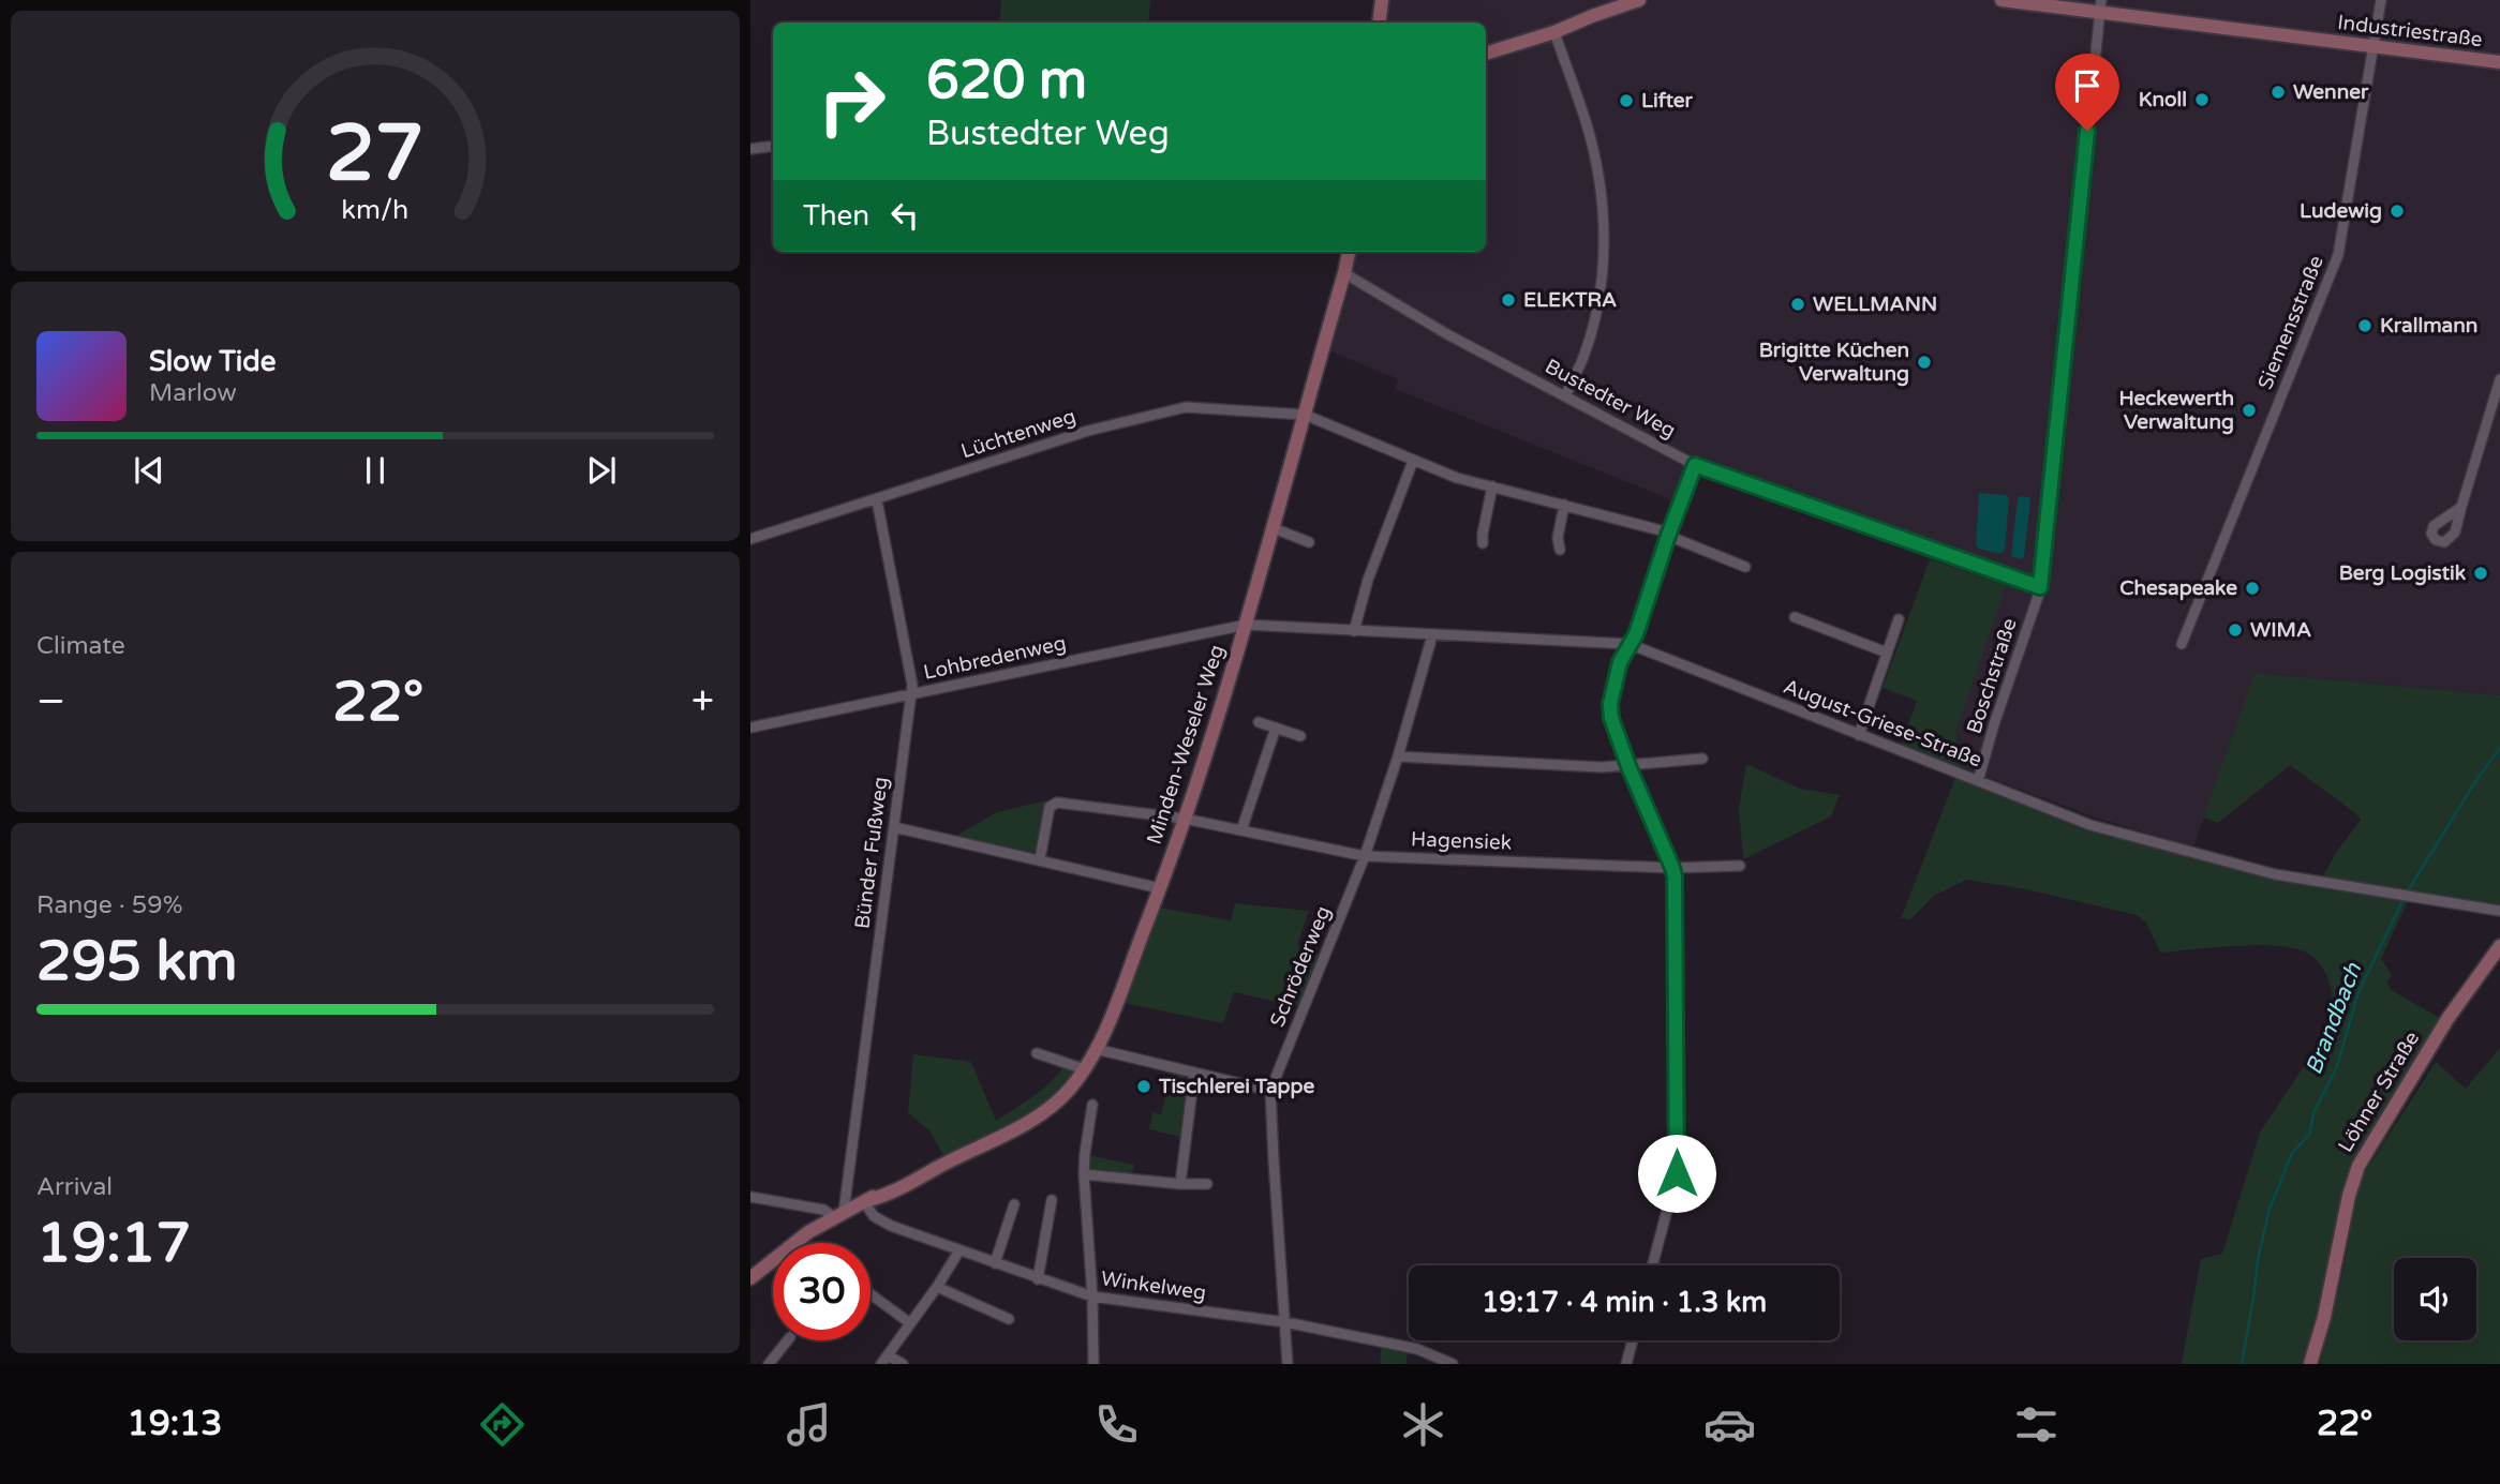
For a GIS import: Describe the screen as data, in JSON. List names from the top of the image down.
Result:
{
  "streets": {
    "street": [
      "Industriestraße",
      "Siemensstraße",
      "Bustedter Weg",
      "Lüchtenweg",
      "Lohbredenweg",
      "Boschstraße",
      "August-Griese-Straße",
      "Minden-Weseler Weg",
      "Hagensiek",
      "Bünder Fußweg",
      "Schröderweg",
      "Löhner Straße",
      "Winkelweg"
    ]
  },
  "crossings": [
    ["Industriestraße", "Siemensstraße"],
    ["Industriestraße", "Boschstraße"],
    ["Bustedter Weg", "Boschstraße"],
    ["Bustedter Weg", "Minden-Weseler Weg"],
    ["Lüchtenweg", "Minden-Weseler Weg"],
    ["Lüchtenweg", "Bünder Fußweg"],
    ["Lohbredenweg", "August-Griese-Straße"],
    ["Lohbredenweg", "Minden-Weseler Weg"],
    ["Lohbredenweg", "Bünder Fußweg"],
    ["Boschstraße", "August-Griese-Straße"],
    ["August-Griese-Straße", "Minden-Weseler Weg"],
    ["August-Griese-Straße", "Schröderweg"],
    ["Minden-Weseler Weg", "Hagensiek"],
    ["Minden-Weseler Weg", "Bünder Fußweg"],
    ["Minden-Weseler Weg", "Winkelweg"],
    ["Hagensiek", "Schröderweg"],
    ["Schröderweg", "Winkelweg"]
  ],
  "water": ["Brandbach"],
  "places": [
    "Wenner",
    "Knoll",
    "Lifter",
    "Ludewig",
    "ELEKTRA",
    "WELLMANN",
    "Krallmann",
    "Brigitte Küchen Verwaltung",
    "Heckewerth Verwaltung",
    "Berg Logistik",
    "Chesapeake",
    "WIMA",
    "Tischlerei Tappe"
  ],
  "page": {
    "turn": ["620 m", "Bustedter Weg"],
    "then": "Then",
    "song": ["Slow Tide", "Marlow"],
    "tile": [
      "Climate",
      ["Range · 59%", "295 km"],
      ["Arrival", "19:17"]
    ],
    "heat": ["−", "22°", "+"],
    "limit": "30",
    "trip": "19:17 · 4 min · 1.3 km",
    "tabs": ["19:13", "22°"],
    "gauge": ["27", "km/h"]
  }
}
